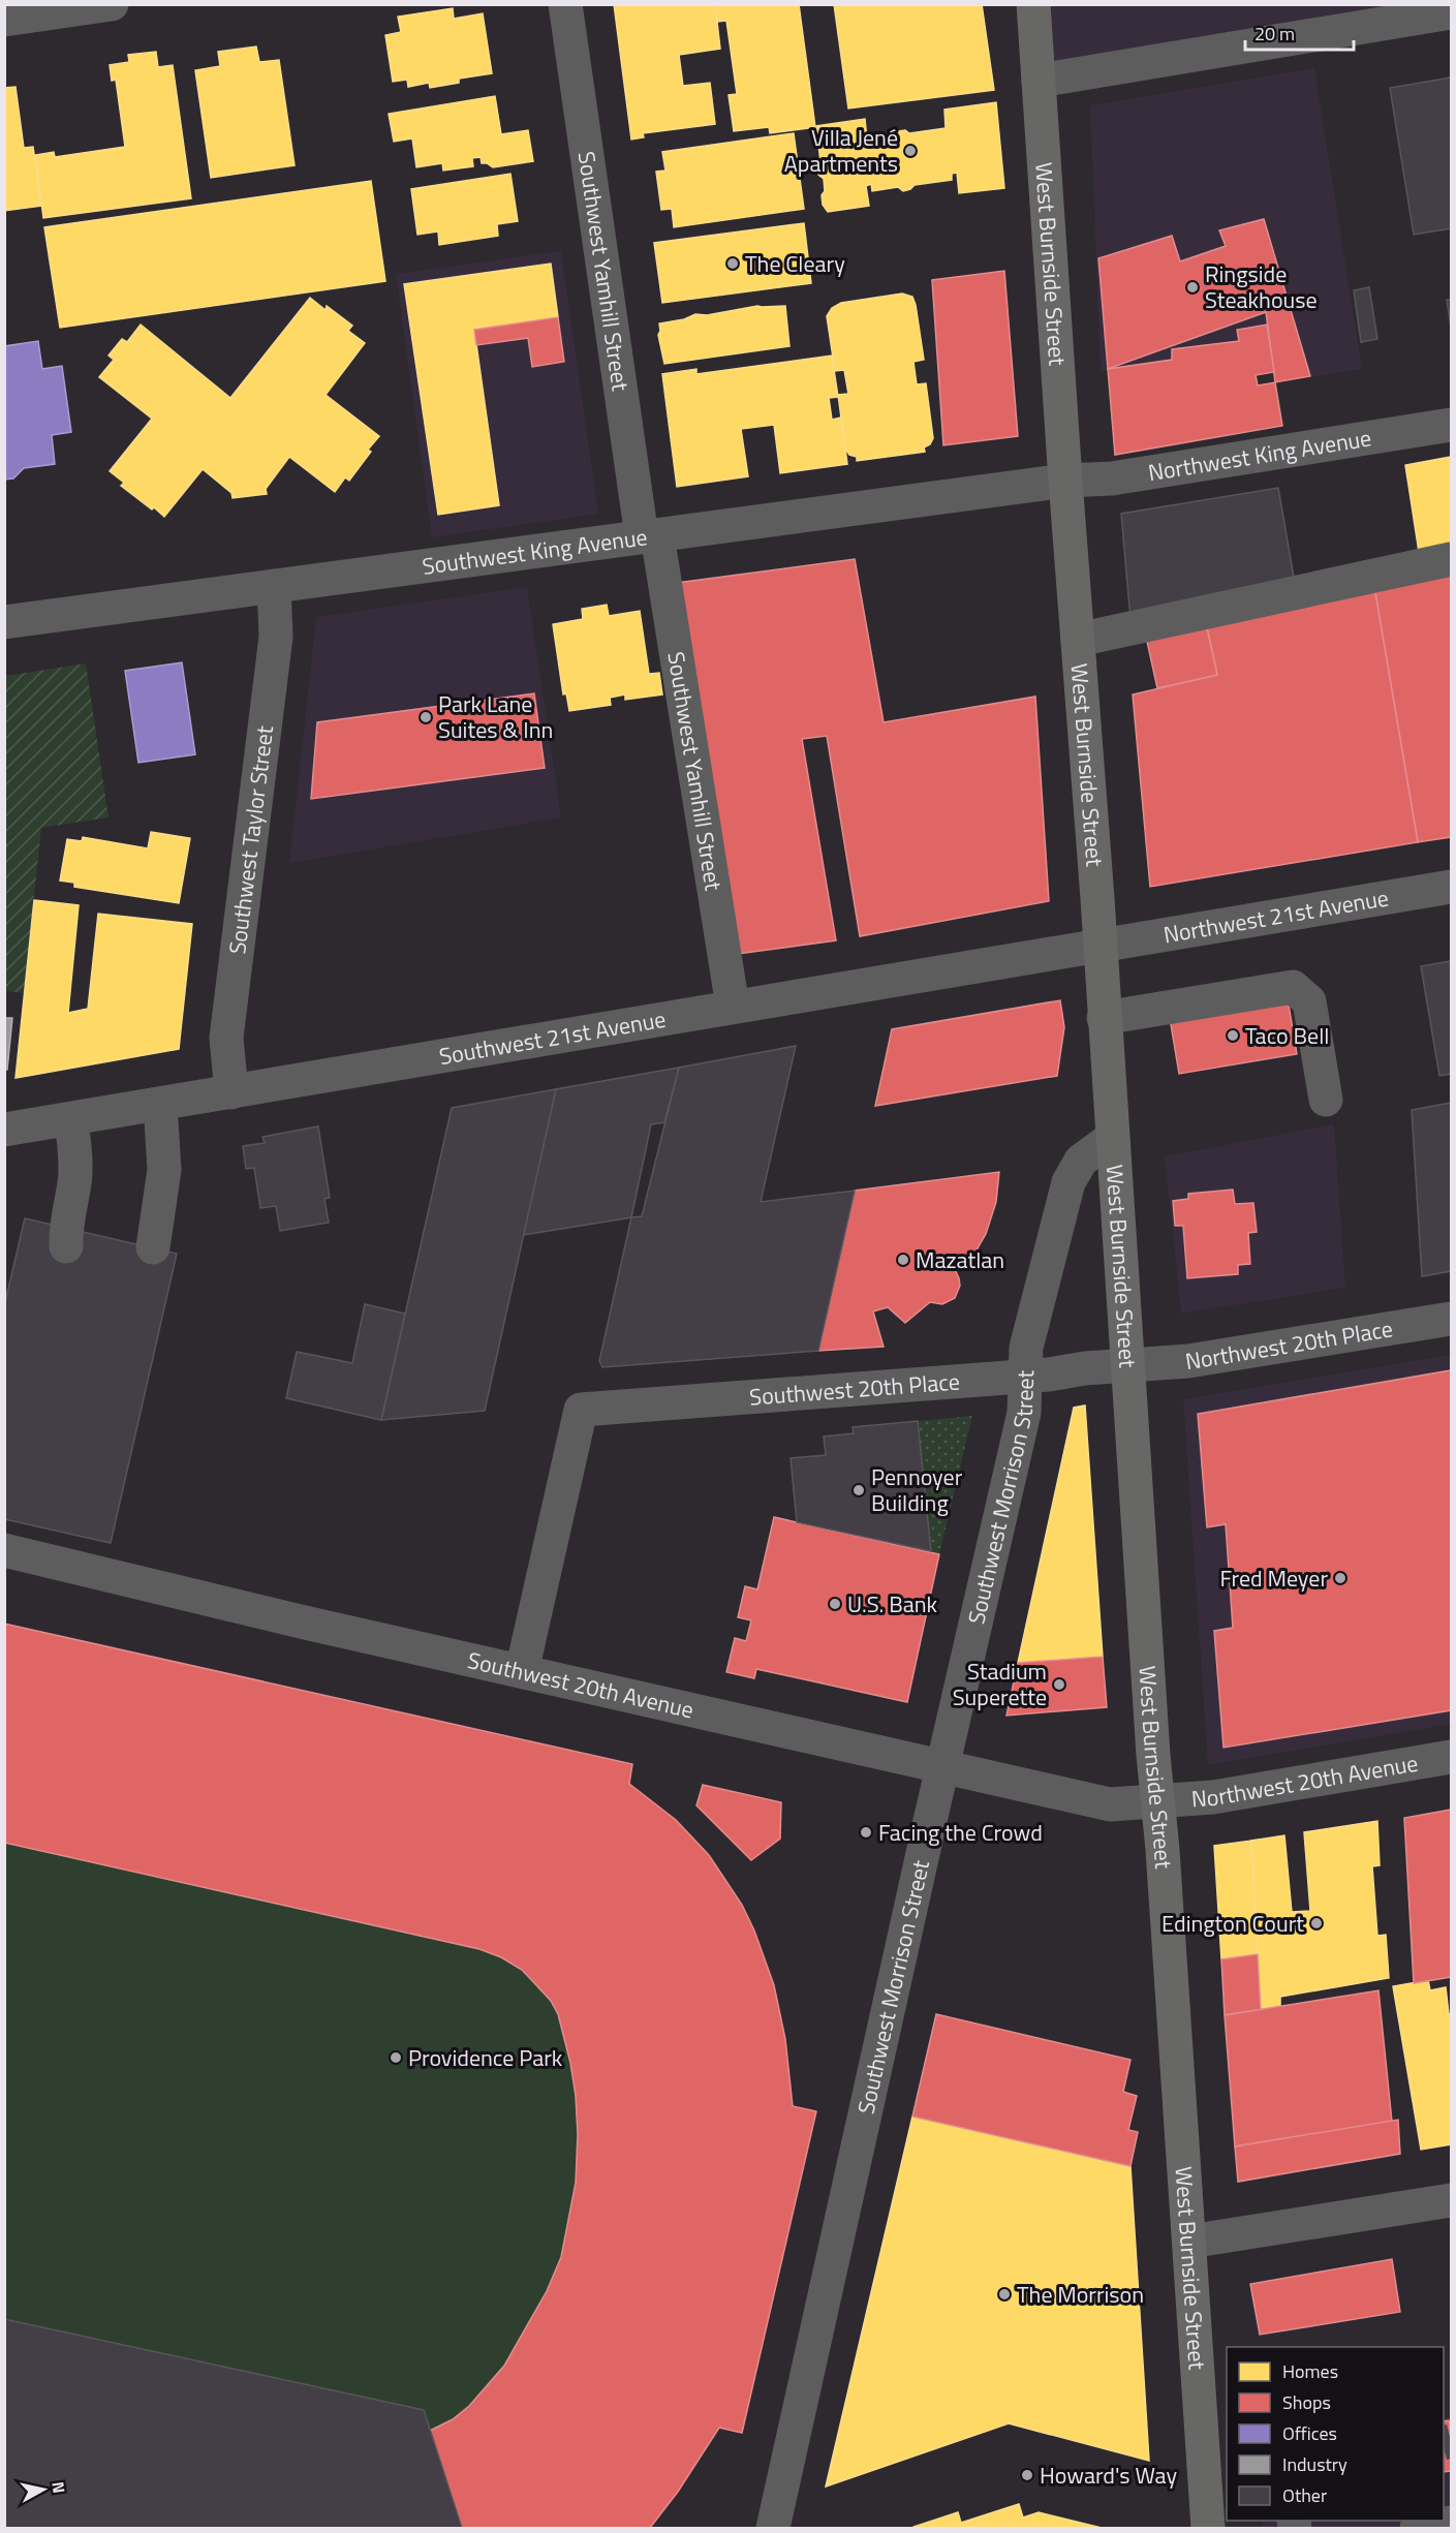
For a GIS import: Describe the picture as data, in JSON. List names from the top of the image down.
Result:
{
  "streets": {
    "main road": ["West Burnside Street"],
    "street": [
      "Southwest Yamhill Street",
      "Northwest King Avenue",
      "Southwest King Avenue",
      "Southwest Taylor Street",
      "Northwest 21st Avenue",
      "Southwest 21st Avenue",
      "Northwest 20th Place",
      "Southwest 20th Place",
      "Southwest Morrison Street",
      "Southwest 20th Avenue",
      "Northwest 20th Avenue"
    ]
  },
  "crossings": [
    ["West Burnside Street", "Northwest King Avenue"],
    ["West Burnside Street", "Southwest King Avenue"],
    ["West Burnside Street", "Northwest 21st Avenue"],
    ["West Burnside Street", "Southwest 21st Avenue"],
    ["West Burnside Street", "Northwest 20th Place"],
    ["West Burnside Street", "Southwest 20th Place"],
    ["West Burnside Street", "Southwest Morrison Street"],
    ["West Burnside Street", "Southwest 20th Avenue"],
    ["West Burnside Street", "Northwest 20th Avenue"],
    ["Southwest Yamhill Street", "Southwest King Avenue"],
    ["Southwest Yamhill Street", "Southwest 21st Avenue"],
    ["Northwest King Avenue", "Southwest King Avenue"],
    ["Southwest King Avenue", "Southwest Taylor Street"],
    ["Southwest Taylor Street", "Southwest 21st Avenue"],
    ["Northwest 21st Avenue", "Southwest 21st Avenue"],
    ["Northwest 20th Place", "Southwest 20th Place"],
    ["Southwest 20th Place", "Southwest Morrison Street"],
    ["Southwest 20th Place", "Southwest 20th Avenue"],
    ["Southwest Morrison Street", "Southwest 20th Avenue"],
    ["Southwest 20th Avenue", "Northwest 20th Avenue"]
  ],
  "places": [
    "Villa Jené Apartments",
    "The Cleary",
    "Ringside Steakhouse",
    "Park Lane Suites & Inn",
    "Taco Bell",
    "Mazatlan",
    "Pennoyer Building",
    "Fred Meyer",
    "U.S. Bank",
    "Stadium Superette",
    "Facing the Crowd",
    "Edington Court",
    "Providence Park",
    "The Morrison",
    "Howard's Way"
  ],
  "legend": [
    "Homes",
    "Shops",
    "Offices",
    "Industry",
    "Other"
  ],
  "scale_bar": "20 m",
  "north": "right"
}
